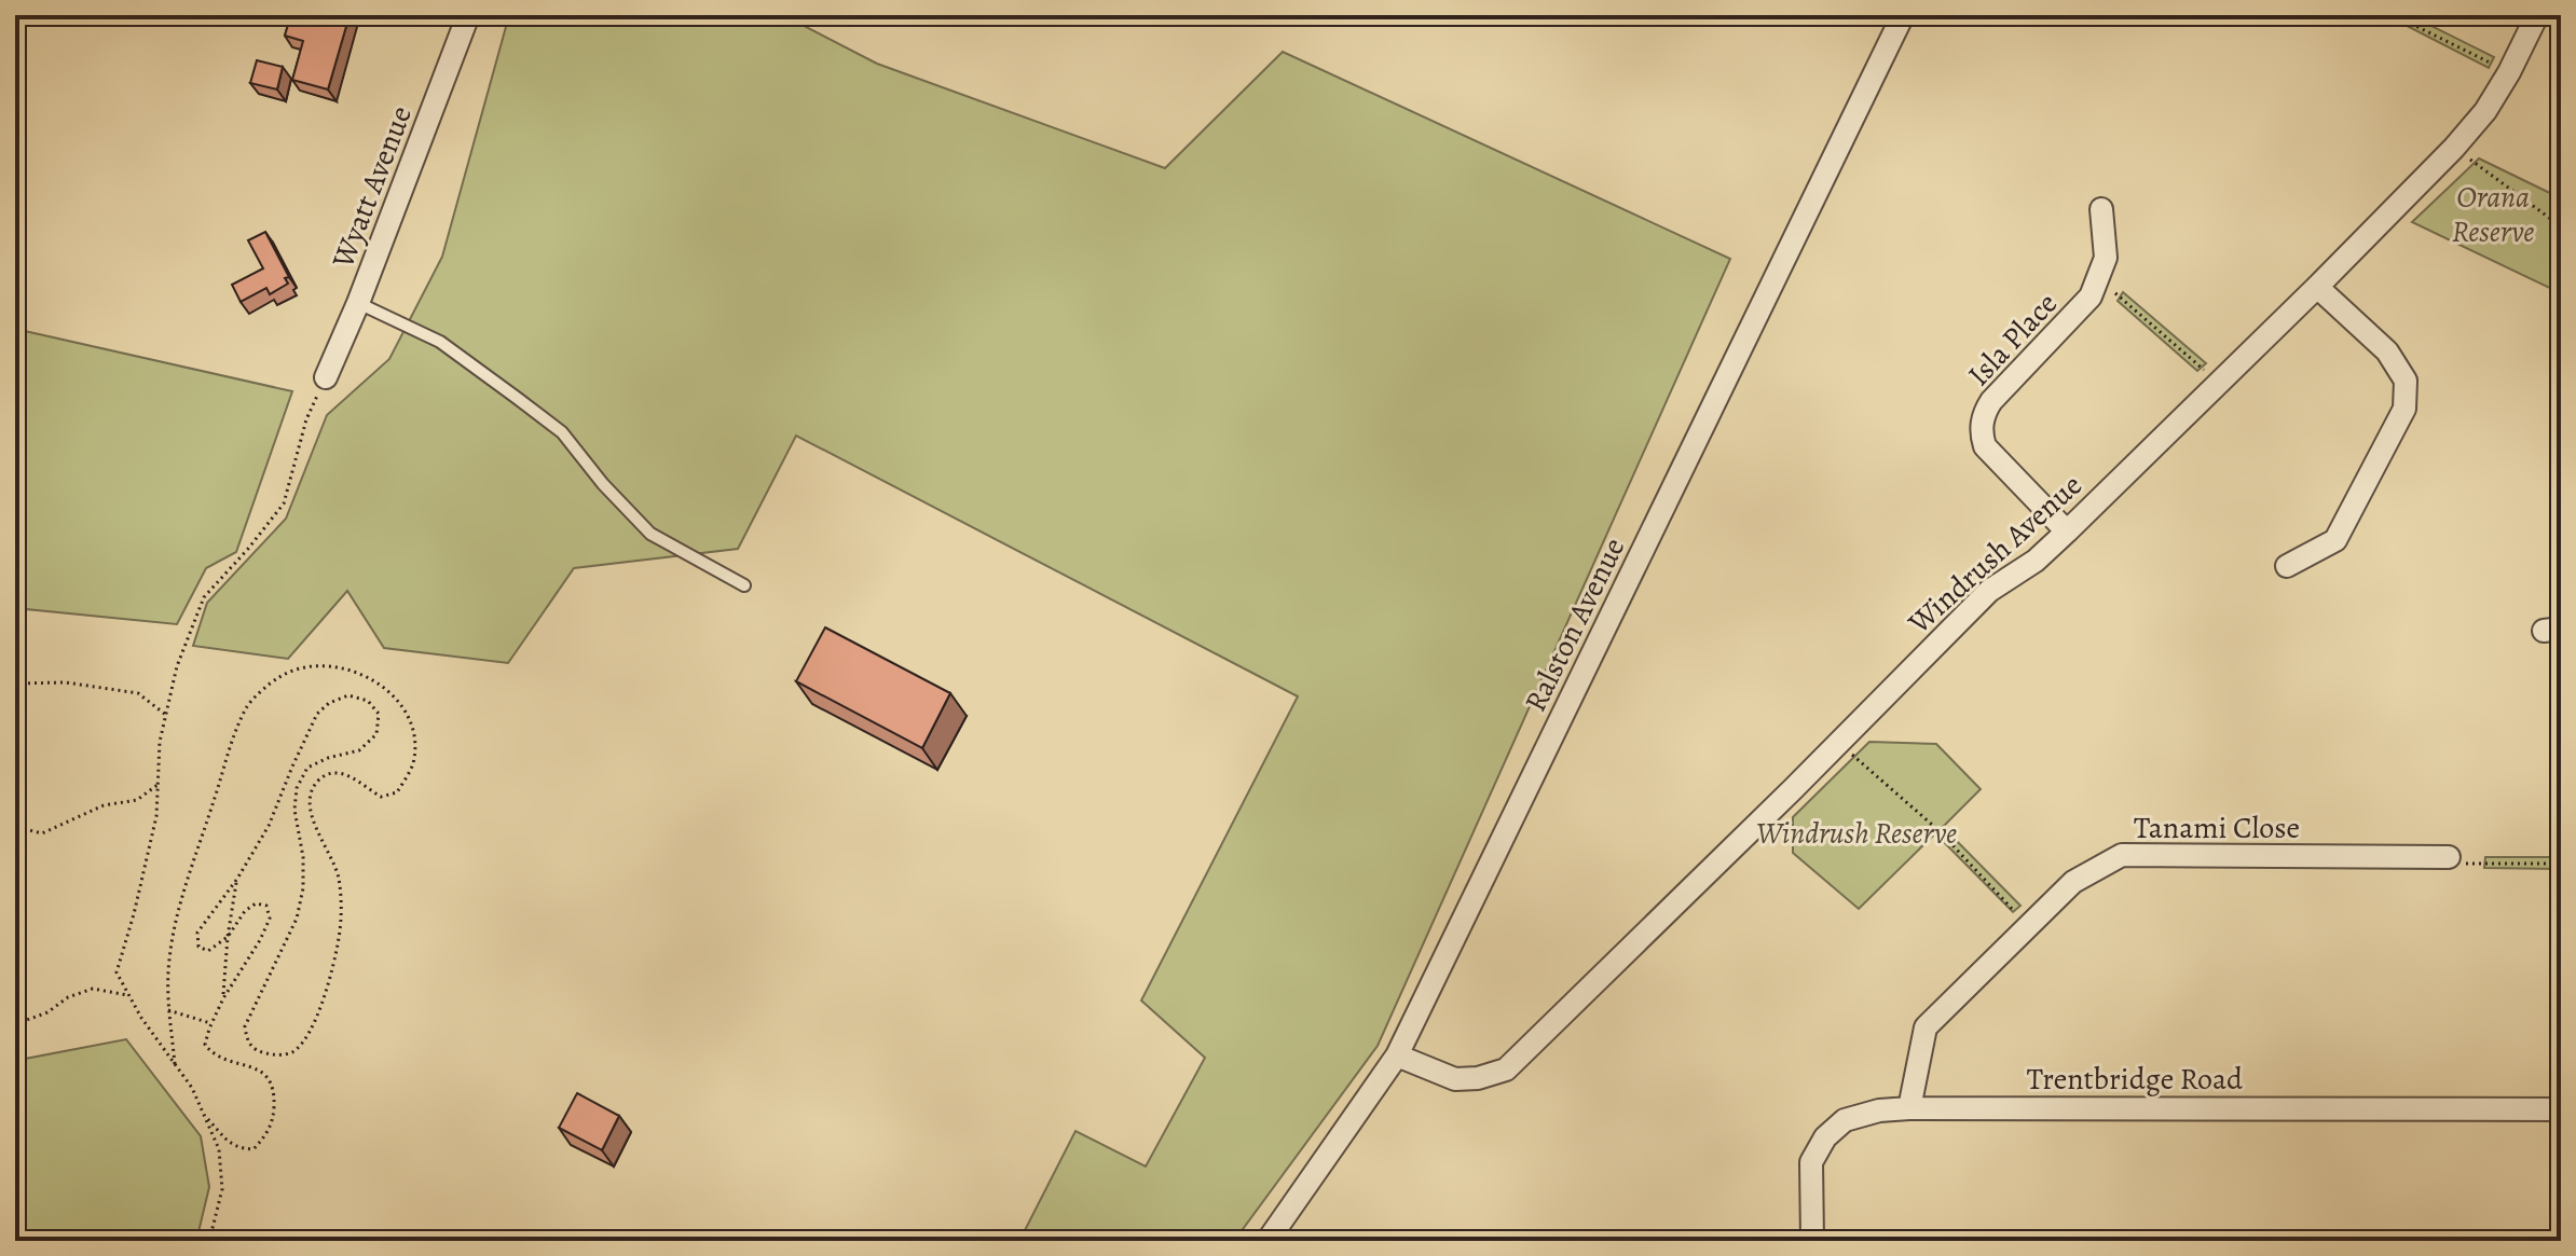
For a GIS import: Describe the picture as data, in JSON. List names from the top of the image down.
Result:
{
  "streets": {
    "street": [
      "Wyatt Avenue",
      "Isla Place",
      "Windrush Avenue",
      "Ralston Avenue",
      "Tanami Close",
      "Trentbridge Road"
    ]
  },
  "crossings": [
    ["Isla Place", "Windrush Avenue"],
    ["Windrush Avenue", "Ralston Avenue"],
    ["Tanami Close", "Trentbridge Road"]
  ],
  "parks": ["Orana Reserve", "Windrush Reserve"]
}
